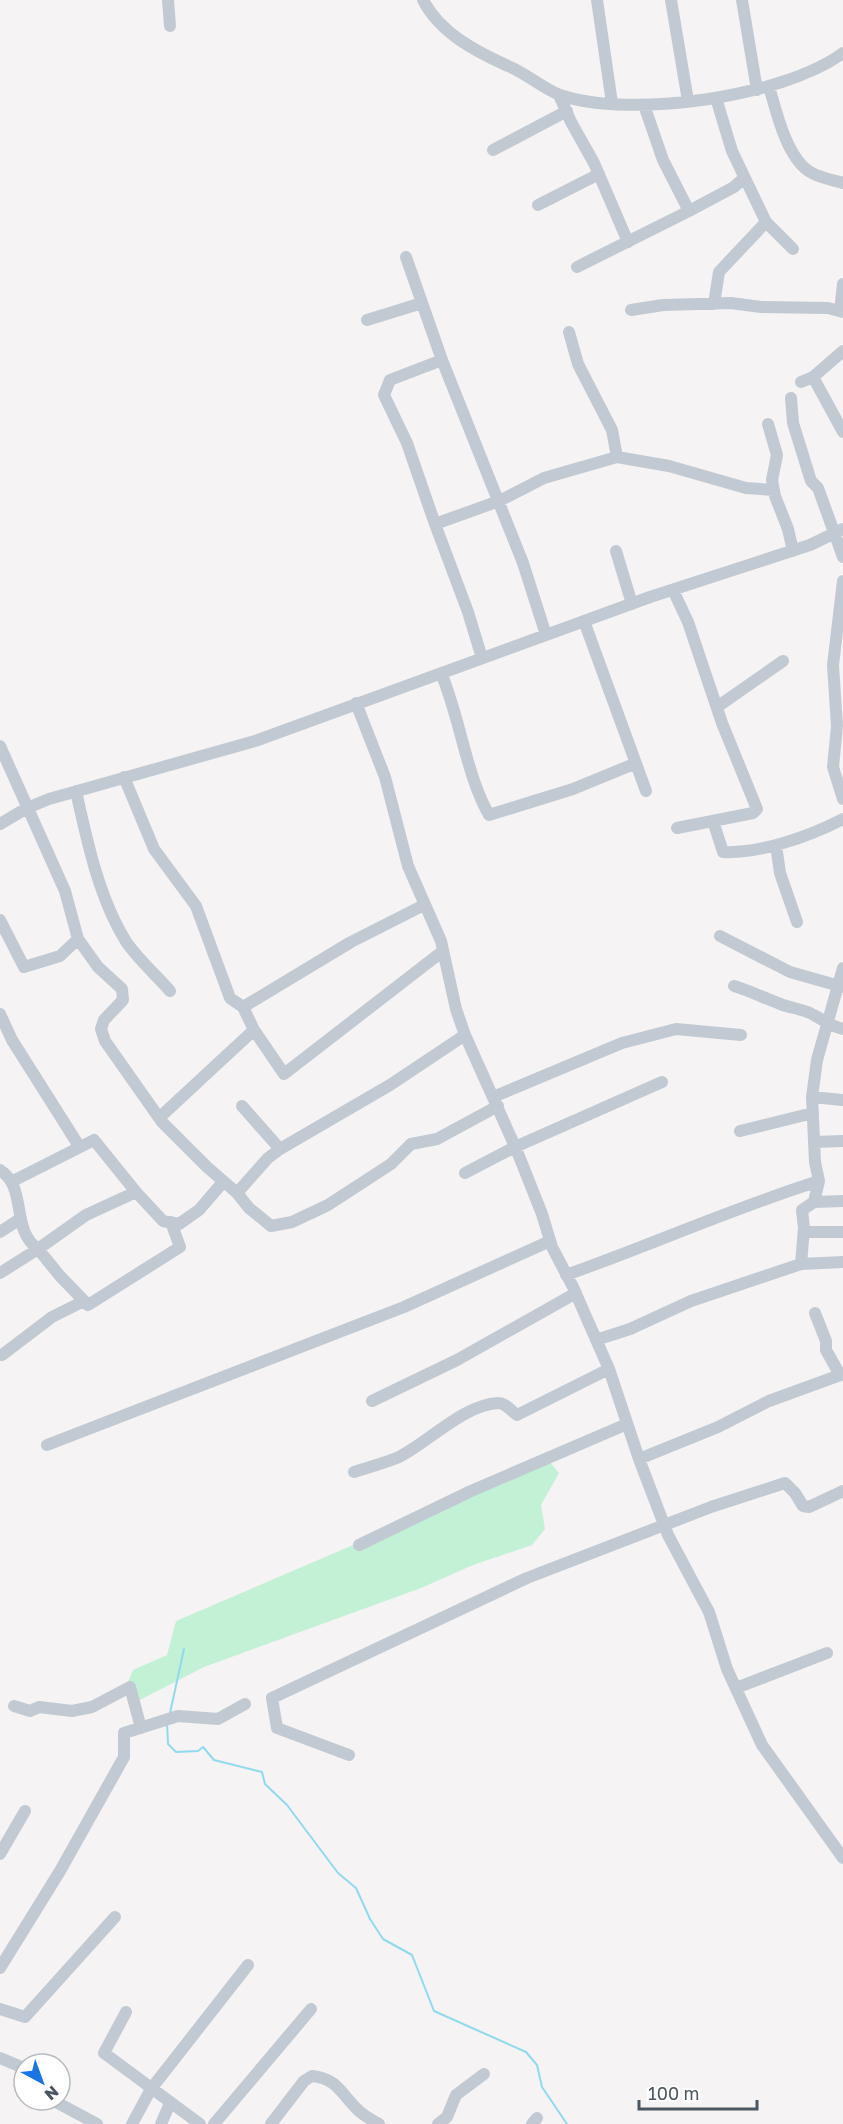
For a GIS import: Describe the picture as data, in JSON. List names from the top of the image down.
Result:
{
  "scale_bar": "100 m",
  "north": "bottom right"
}
